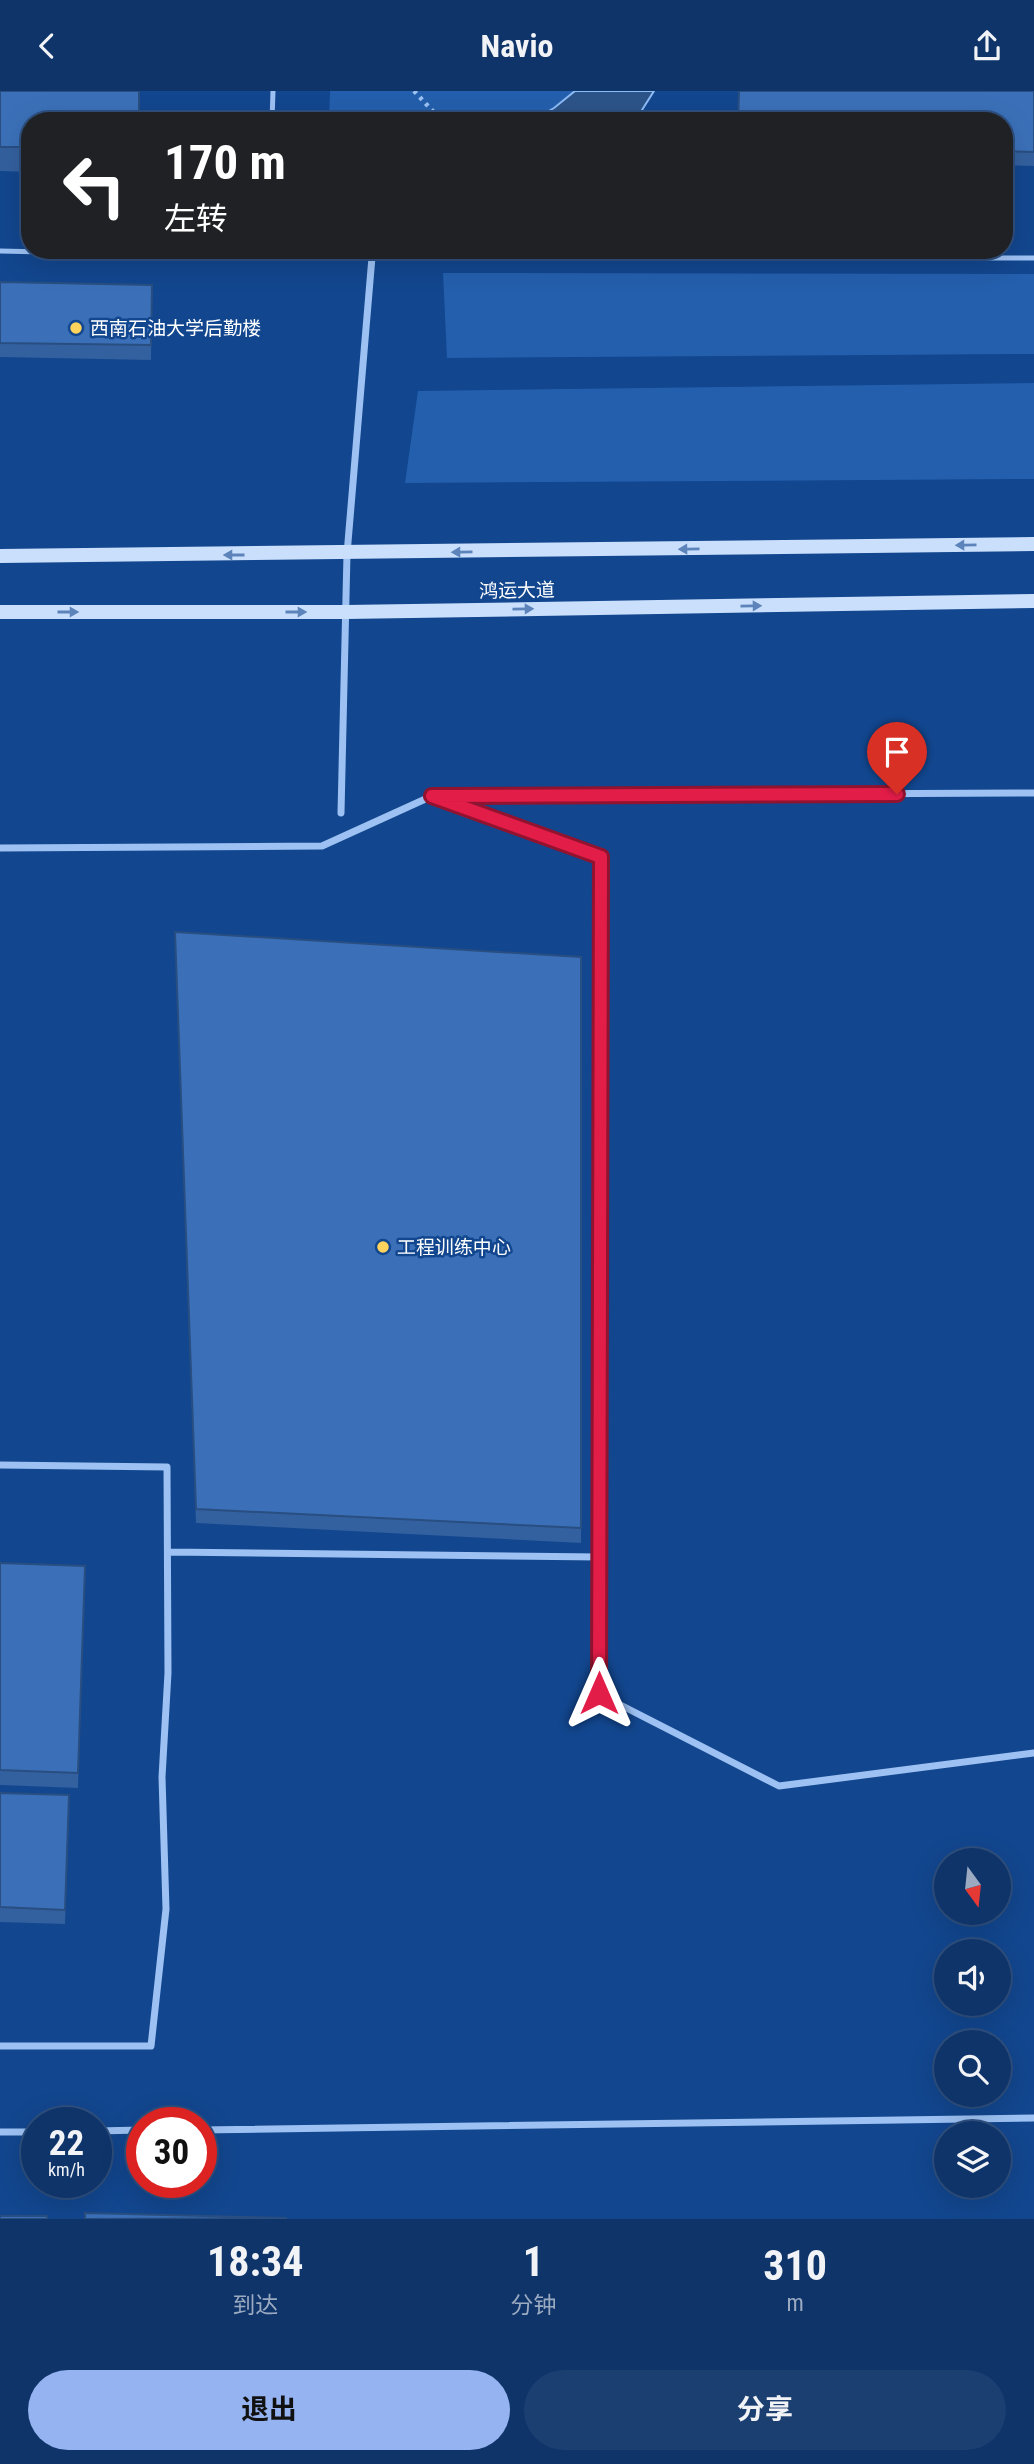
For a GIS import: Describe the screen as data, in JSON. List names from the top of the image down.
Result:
{
  "streets": {
    "main road": ["鸿运大道"]
  },
  "places": ["西南石油大学后勤楼", "工程训练中心"],
  "north": "bottom",
  "page": {
    "header": "Navio",
    "turn": ["170 m", "左转"],
    "speed": "22 km/h",
    "limit": "30",
    "eta": [
      "18:34",
      "到达",
      "1",
      "分钟",
      "310",
      "m"
    ],
    "buttons": ["退出", "分享"]
  }
}
